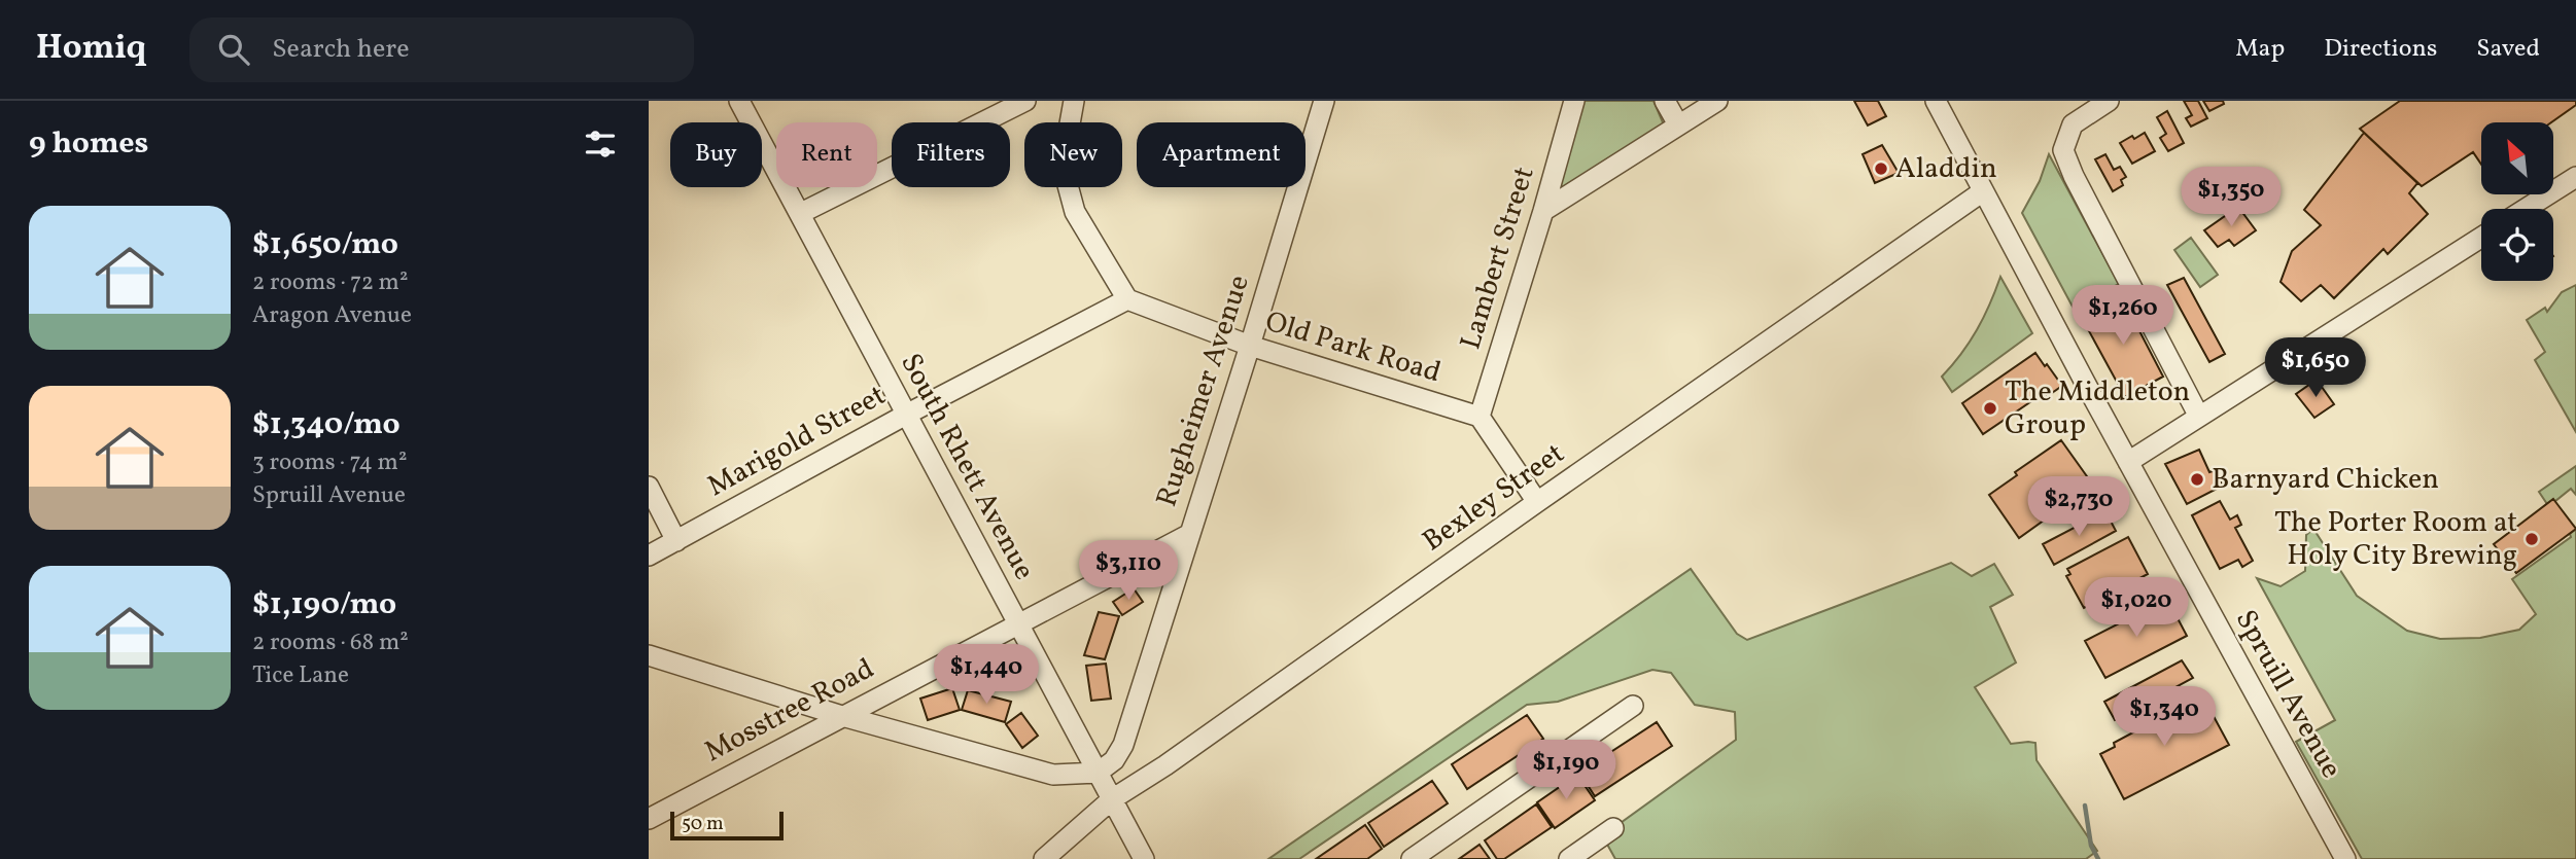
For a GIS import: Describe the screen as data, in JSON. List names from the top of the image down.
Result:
{
  "streets": {
    "street": [
      "Lambert Street",
      "Old Park Road",
      "Rugheimer Avenue",
      "Marigold Street",
      "South Rhett Avenue",
      "Bexley Street",
      "Spruill Avenue",
      "Mosstree Road"
    ]
  },
  "crossings": [
    ["Lambert Street", "Old Park Road"],
    ["Old Park Road", "Rugheimer Avenue"],
    ["Old Park Road", "Marigold Street"],
    ["Rugheimer Avenue", "South Rhett Avenue"],
    ["Rugheimer Avenue", "Mosstree Road"],
    ["Marigold Street", "South Rhett Avenue"],
    ["South Rhett Avenue", "Bexley Street"],
    ["South Rhett Avenue", "Mosstree Road"],
    ["Bexley Street", "Spruill Avenue"]
  ],
  "places": [
    "Aladdin",
    "The Middleton Group",
    "Barnyard Chicken",
    "The Porter Room at Holy City Brewing"
  ],
  "scale_bar": "50 m",
  "north": "top left",
  "page": {
    "header": "Homiq",
    "search": "Search here",
    "nav": ["Map", "Directions", "Saved"],
    "heading": "9 homes",
    "chip": [
      "Buy",
      "Rent",
      "Filters",
      "New",
      "Apartment"
    ],
    "price": [
      "$1,350",
      "$1,260",
      "$1,650",
      "$2,730",
      "$3,110",
      "$1,020",
      "$1,440",
      "$1,340",
      "$1,190"
    ],
    "list": [
      {
        "name": "$1,650/mo",
        "note": "2 rooms · 72 m² · Aragon Avenue"
      },
      {
        "name": "$1,340/mo",
        "note": "3 rooms · 74 m² · Spruill Avenue"
      },
      {
        "name": "$1,190/mo",
        "note": "2 rooms · 68 m² · Tice Lane"
      }
    ],
    "scale": "50 m"
  }
}
